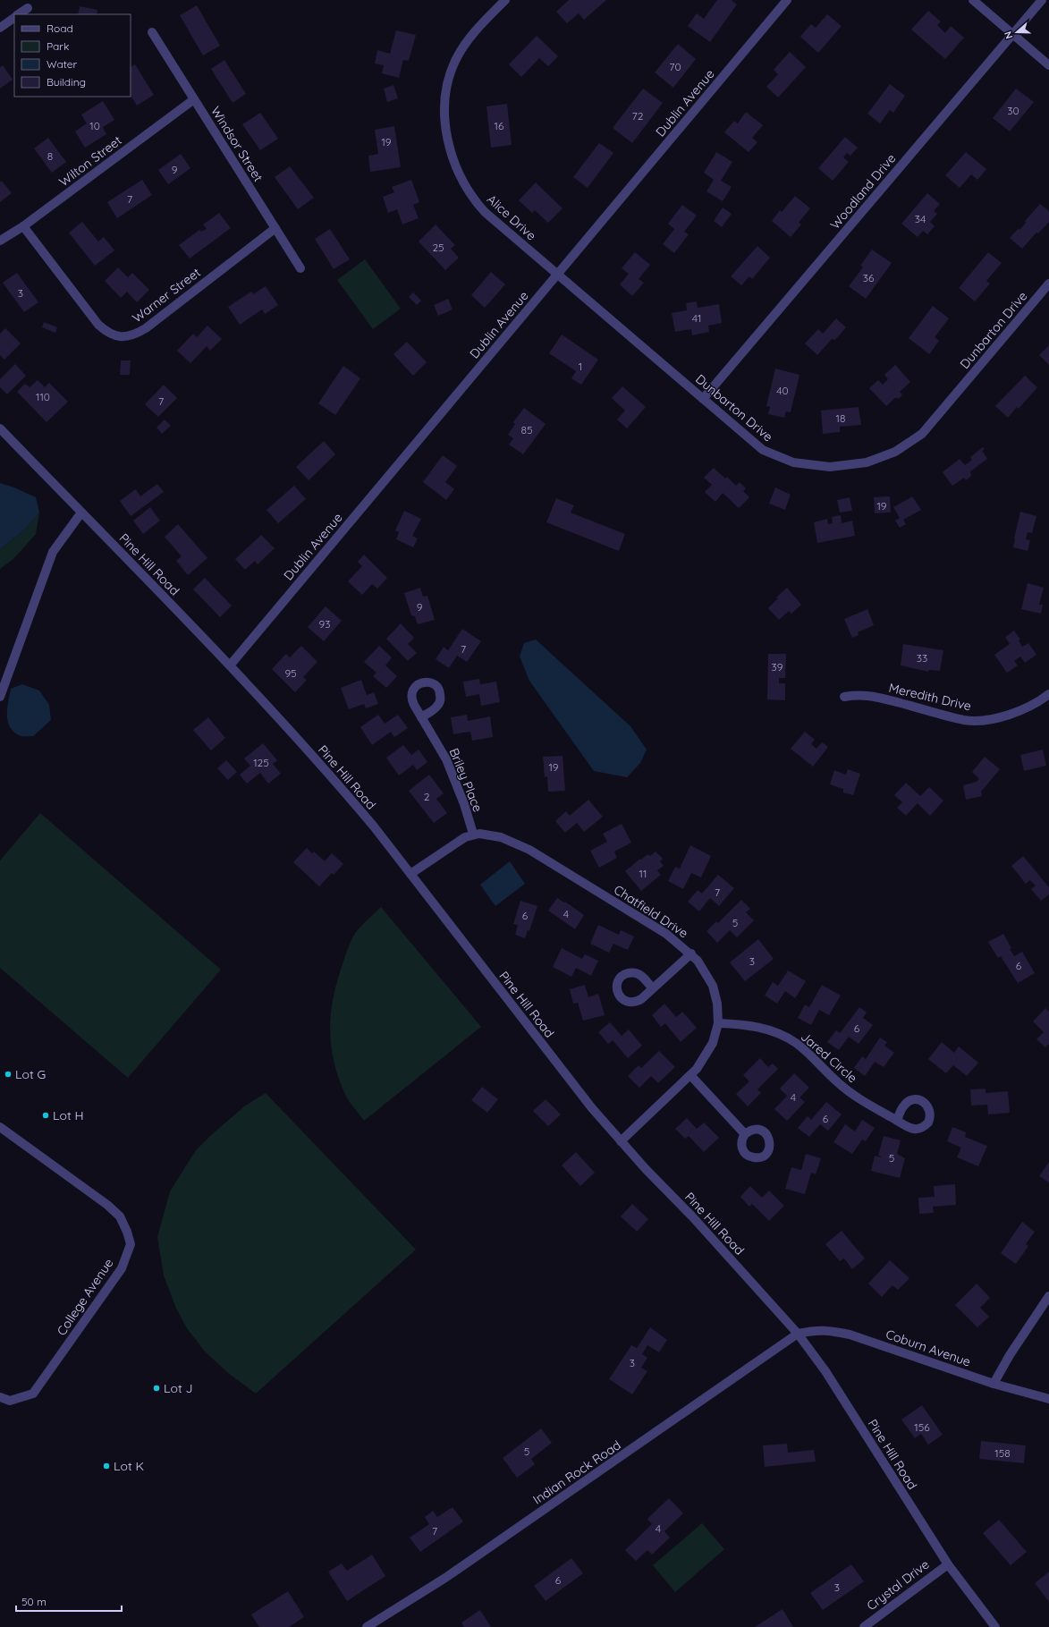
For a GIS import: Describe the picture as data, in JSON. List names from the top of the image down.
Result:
{
  "streets": {
    "street": [
      "Dublin Avenue",
      "Windsor Street",
      "Wilton Street",
      "Woodland Drive",
      "Alice Drive",
      "Warner Street",
      "Dunbarton Drive",
      "Pine Hill Road",
      "Meredith Drive",
      "Briley Place",
      "Chatfield Drive",
      "Jared Circle",
      "College Avenue",
      "Coburn Avenue",
      "Indian Rock Road",
      "Crystal Drive"
    ]
  },
  "crossings": [
    ["Dublin Avenue", "Alice Drive"],
    ["Dublin Avenue", "Dunbarton Drive"],
    ["Dublin Avenue", "Pine Hill Road"],
    ["Windsor Street", "Wilton Street"],
    ["Windsor Street", "Warner Street"],
    ["Wilton Street", "Warner Street"],
    ["Woodland Drive", "Dunbarton Drive"],
    ["Alice Drive", "Dunbarton Drive"],
    ["Pine Hill Road", "Chatfield Drive"],
    ["Pine Hill Road", "Coburn Avenue"],
    ["Pine Hill Road", "Indian Rock Road"],
    ["Pine Hill Road", "Crystal Drive"],
    ["Briley Place", "Chatfield Drive"],
    ["Chatfield Drive", "Jared Circle"],
    ["Coburn Avenue", "Indian Rock Road"]
  ],
  "places": [
    "Lot G",
    "Lot H",
    "Lot J",
    "Lot K"
  ],
  "house_numbers": [
    "70",
    "30",
    "72",
    "10",
    "16",
    "19",
    "8",
    "9",
    "7",
    "34",
    "25",
    "36",
    "3",
    "41",
    "1",
    "40",
    "110",
    "7",
    "18",
    "85",
    "19",
    "9",
    "93",
    "7",
    "33",
    "39",
    "95",
    "125",
    "19",
    "2",
    "11",
    "7",
    "4",
    "6",
    "5",
    "3",
    "6",
    "6",
    "4",
    "6",
    "5",
    "3",
    "156",
    "5",
    "158",
    "4",
    "7",
    "6",
    "3"
  ],
  "legend": [
    "Road",
    "Park",
    "Water",
    "Building"
  ],
  "scale_bar": "50 m",
  "north": "left"
}
